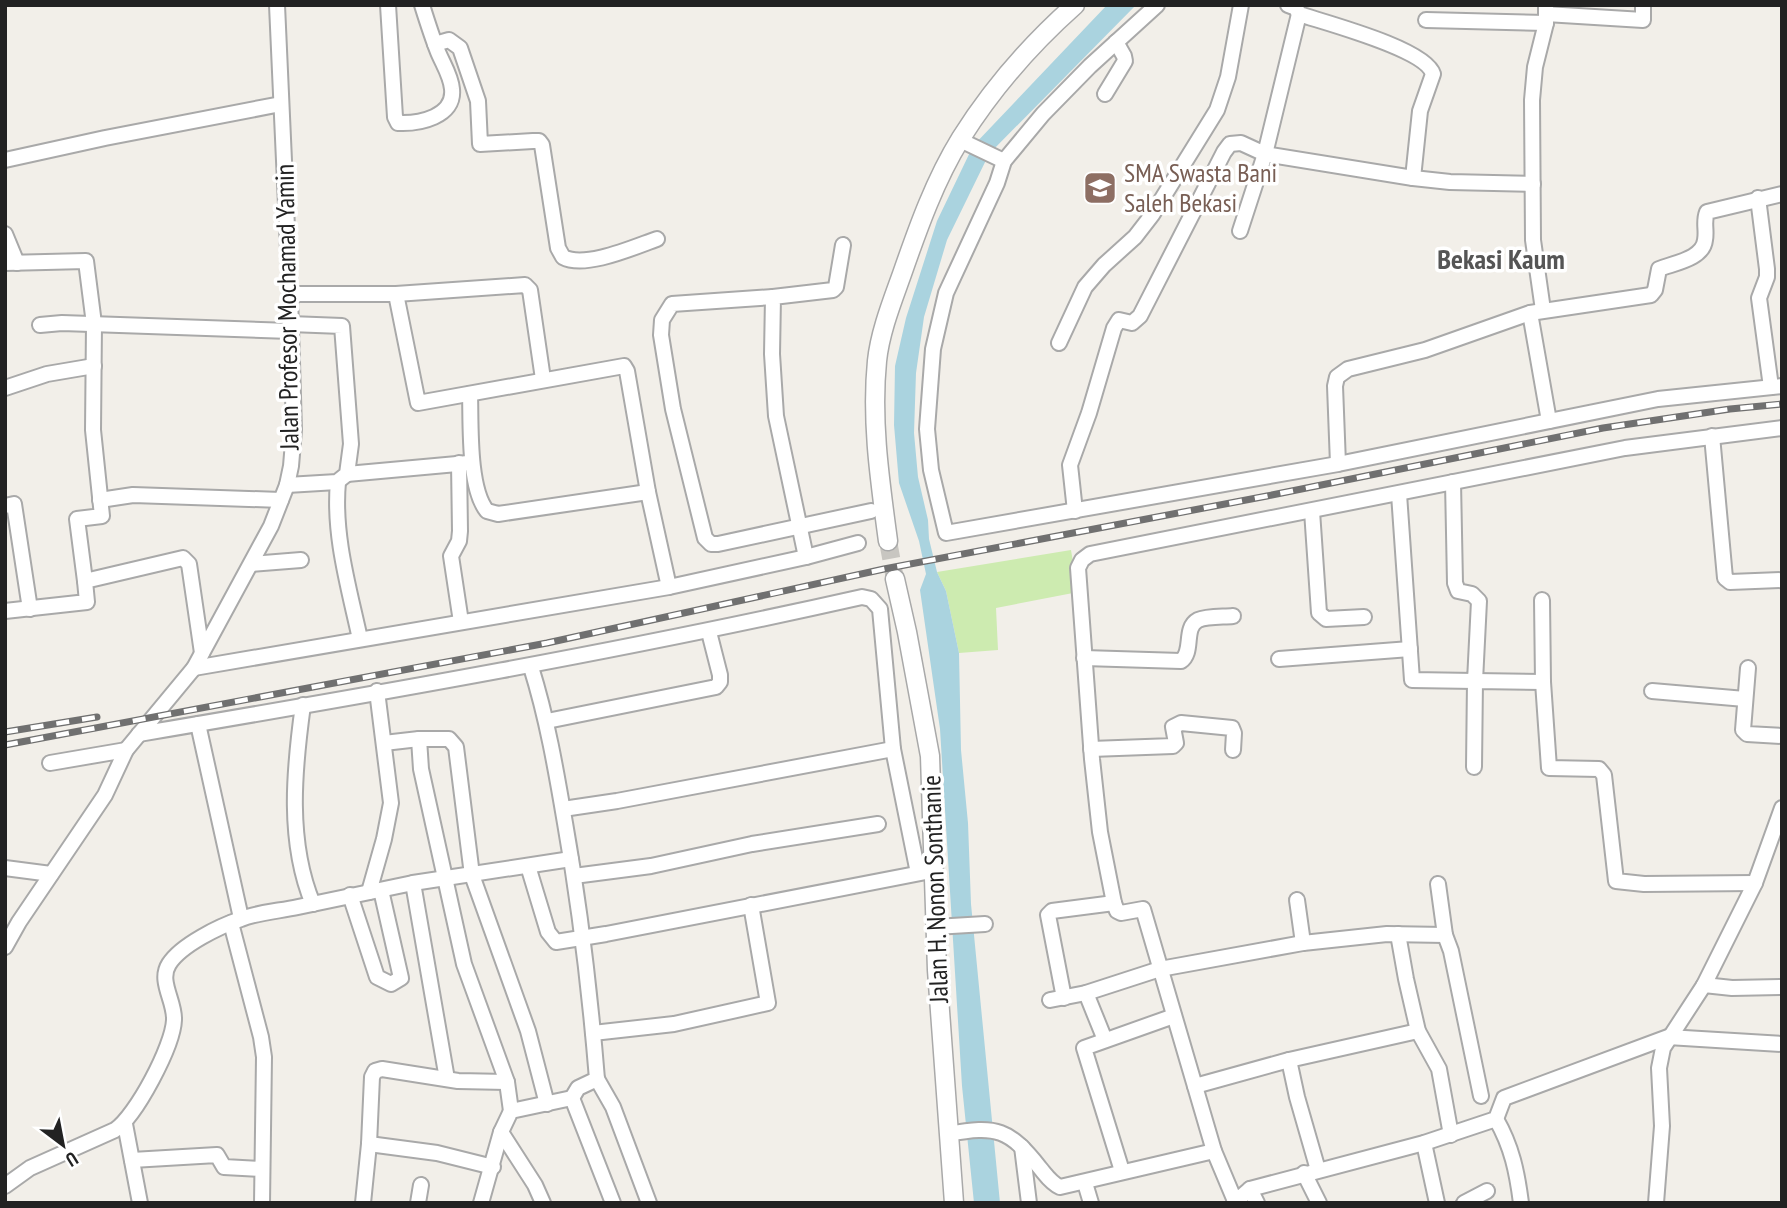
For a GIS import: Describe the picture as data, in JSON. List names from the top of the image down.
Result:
{
  "streets": {
    "street": ["Jalan Profesor Mochamad Yamin", "Jalan H. Nonon Sonthanie"]
  },
  "districts": ["Bekasi Kaum"],
  "places": {
    "school or university": ["SMA Swasta Bani Saleh Bekasi"]
  },
  "north": "bottom right"
}
